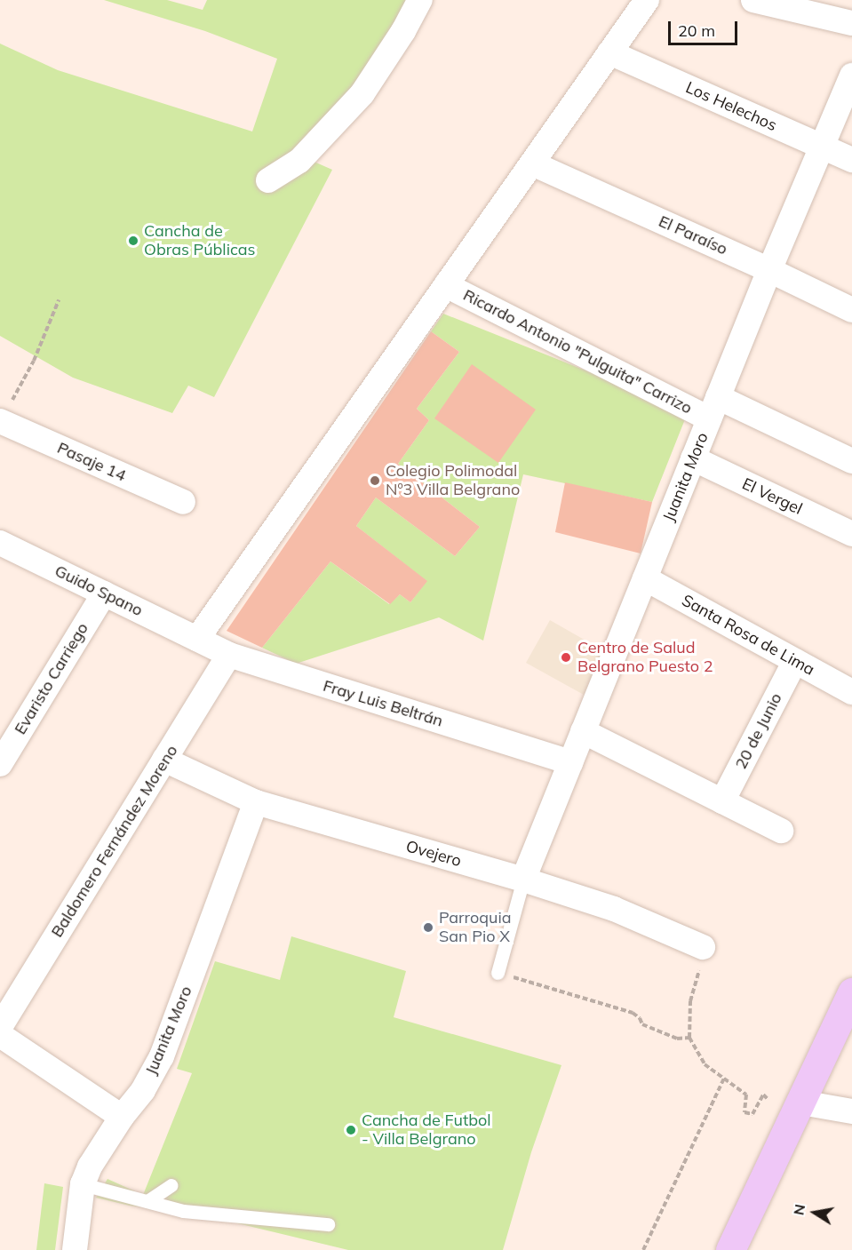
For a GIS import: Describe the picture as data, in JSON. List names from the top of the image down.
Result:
{
  "streets": {
    "street": [
      "Los Helechos",
      "El Paraíso",
      "Ricardo Antonio \"Pulguita\" Carrizo",
      "Pasaje 14",
      "Juanita Moro",
      "El Vergel",
      "Guido Spano",
      "Santa Rosa de Lima",
      "Evaristo Carriego",
      "Fray Luis Beltrán",
      "20 de Junio",
      "Baldomero Fernández Moreno",
      "Ovejero"
    ]
  },
  "crossings": [
    ["Los Helechos", "Juanita Moro"],
    ["El Paraíso", "Juanita Moro"],
    ["Ricardo Antonio \"Pulguita\" Carrizo", "Juanita Moro"],
    ["Juanita Moro", "El Vergel"],
    ["Juanita Moro", "Santa Rosa de Lima"],
    ["Juanita Moro", "Fray Luis Beltrán"],
    ["Juanita Moro", "Ovejero"],
    ["Guido Spano", "Evaristo Carriego"],
    ["Guido Spano", "Fray Luis Beltrán"],
    ["Santa Rosa de Lima", "20 de Junio"],
    ["Fray Luis Beltrán", "Baldomero Fernández Moreno"],
    ["Baldomero Fernández Moreno", "Ovejero"]
  ],
  "places": [
    "Cancha de Obras Públicas",
    "Colegio Polimodal Nº3 Villa Belgrano",
    "Centro de Salud Belgrano Puesto 2",
    "Parroquia San Pio X",
    "Cancha de Futbol - Villa Belgrano"
  ],
  "scale_bar": "20 m",
  "north": "left"
}
